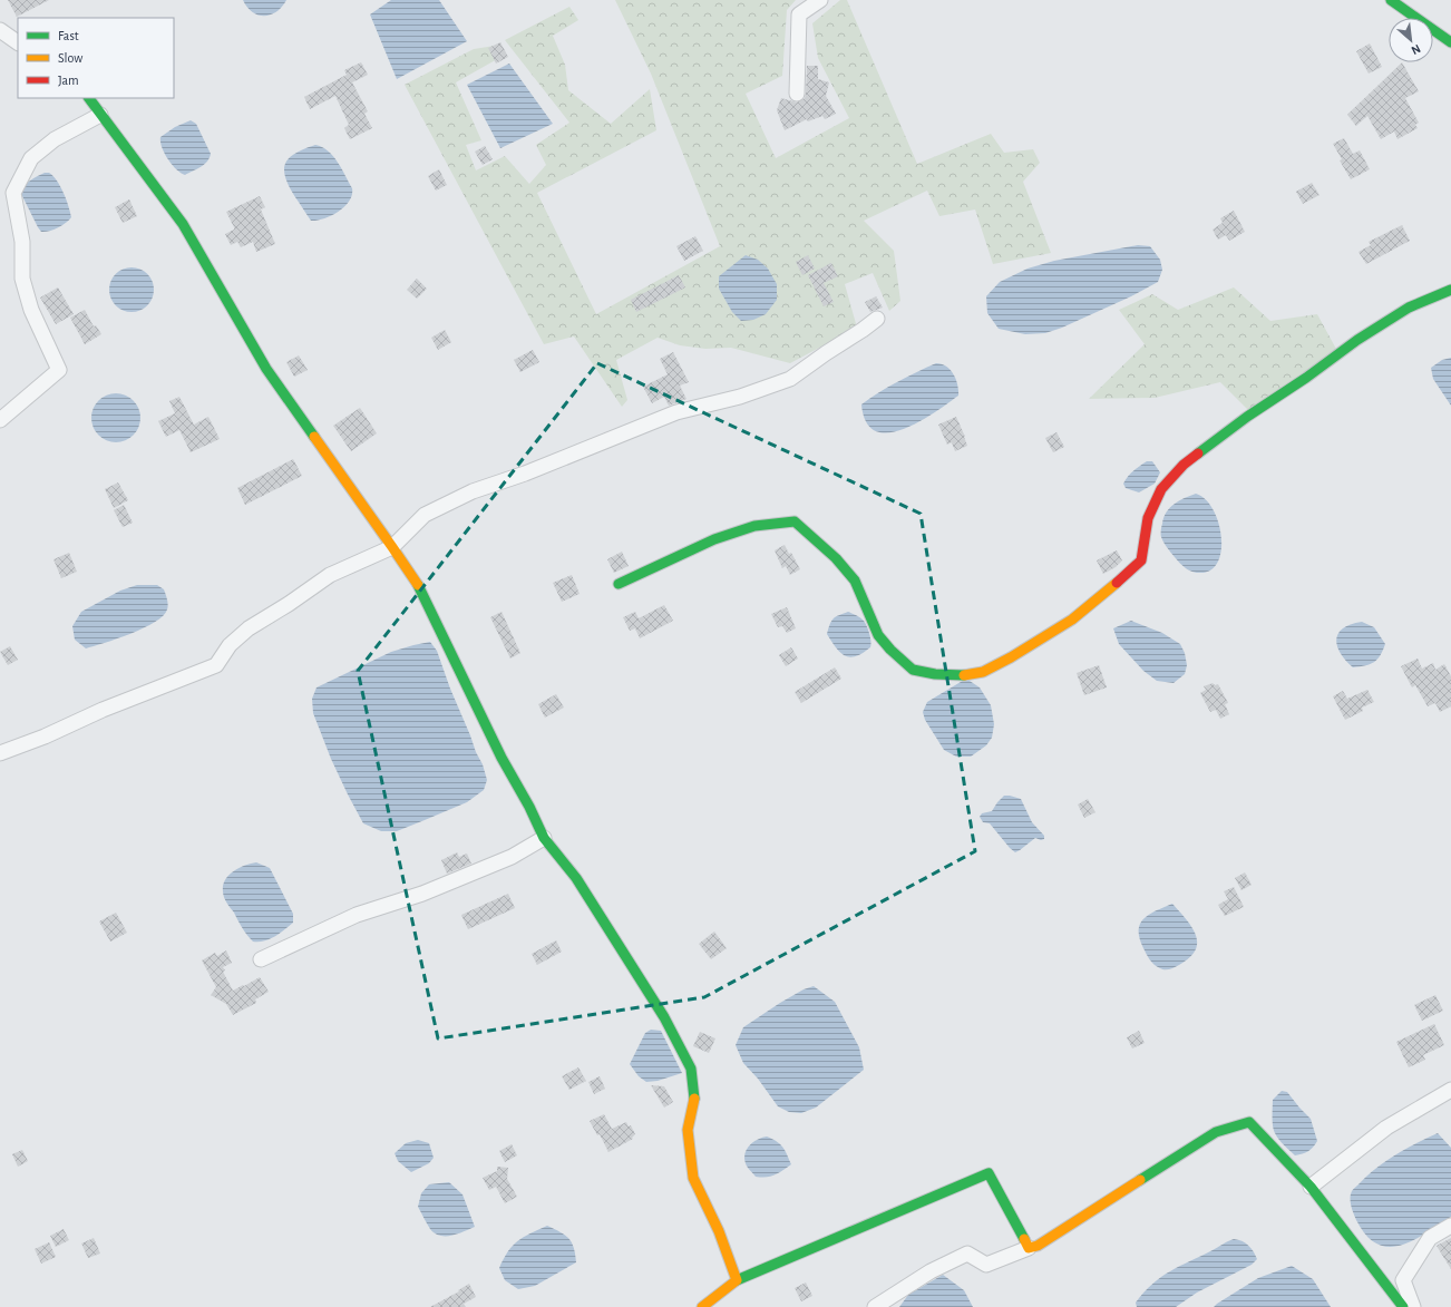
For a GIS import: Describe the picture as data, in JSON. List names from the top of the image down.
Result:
{
  "legend": ["Fast", "Slow", "Jam"],
  "north": "bottom right"
}
